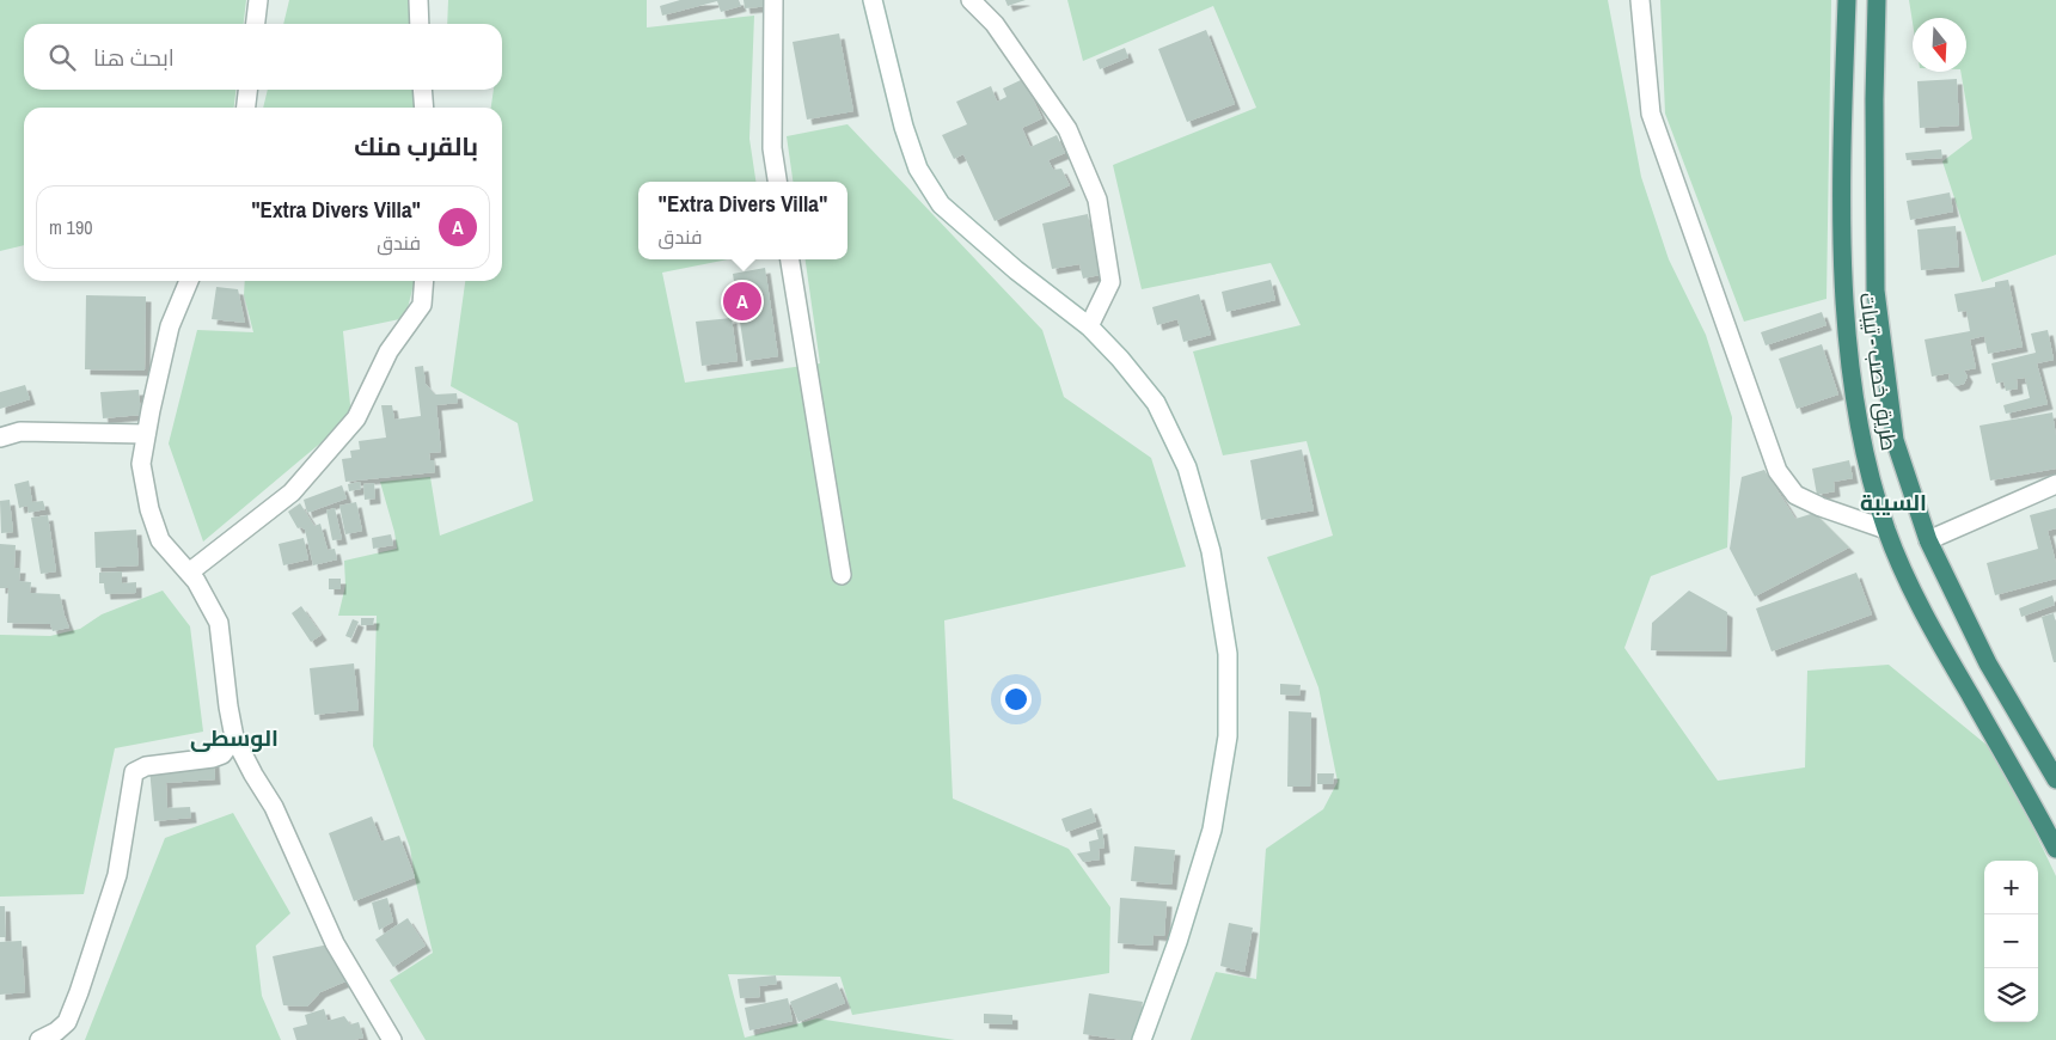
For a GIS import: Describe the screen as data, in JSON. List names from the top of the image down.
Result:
{
  "streets": {
    "highway": ["طريق خصب - تيبات"]
  },
  "districts": ["السيبة", "الوسطى"],
  "north": "bottom",
  "page": {
    "search": "ابحث هنا",
    "heading": "بالقرب منك",
    "popup": ["\"Extra Divers Villa\"", "فندق"],
    "list": [
      {
        "mark": "A",
        "name": "\"Extra Divers Villa\"",
        "note": "فندق",
        "value": "190 m"
      }
    ],
    "pins": "A",
    "map_buttons": ["+", "−"]
  }
}
